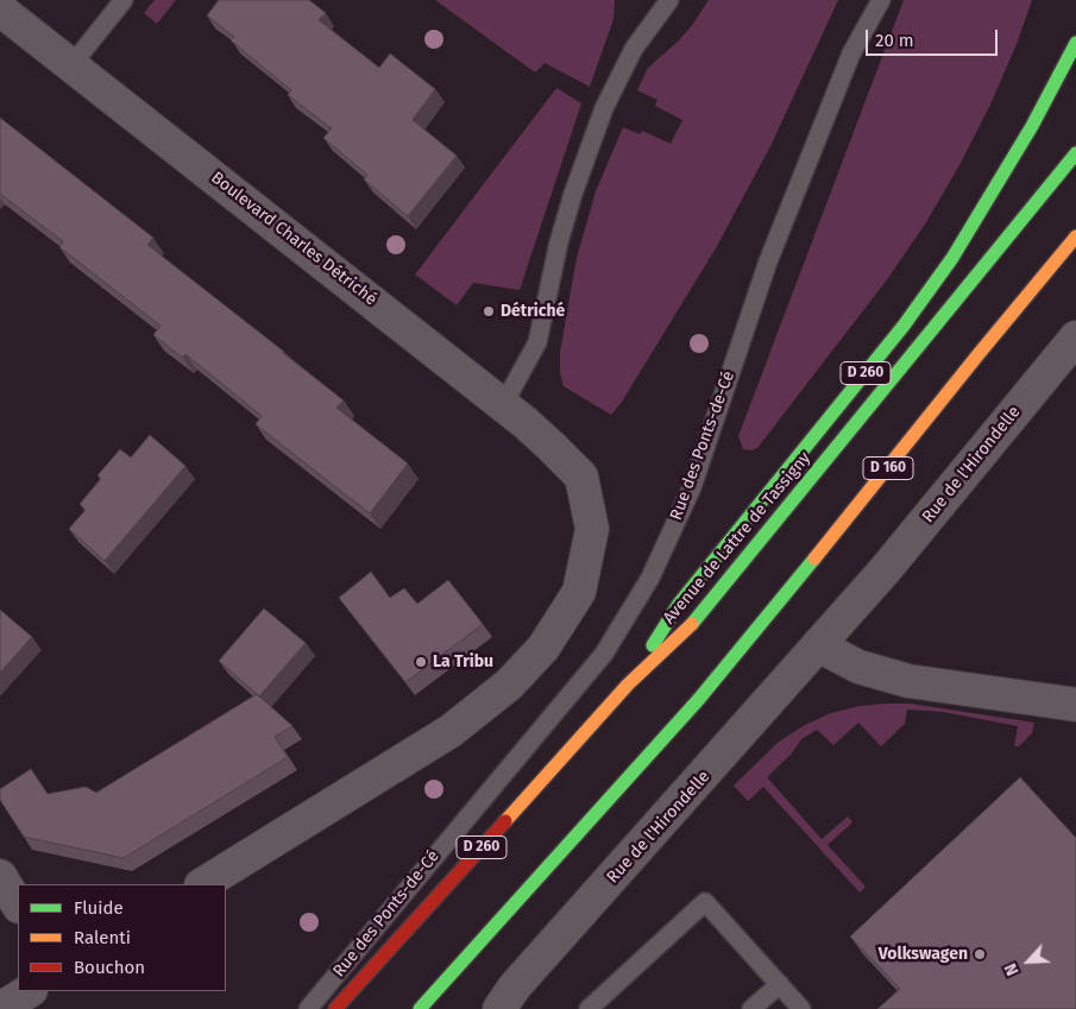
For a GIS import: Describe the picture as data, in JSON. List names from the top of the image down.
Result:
{
  "streets": {
    "main road": ["D 260", "D 160", "Avenue de Lattre de Tassigny"],
    "street": ["Boulevard Charles Détriché", "Rue de l'Hirondelle"],
    "lane": ["Rue des Ponts-de-Cé"]
  },
  "crossings": [
    ["D 260", "Avenue de Lattre de Tassigny"]
  ],
  "places": ["Détriché", "La Tribu", "Volkswagen"],
  "legend": ["Fluide", "Ralenti", "Bouchon"],
  "scale_bar": "20 m",
  "north": "bottom left"
}
